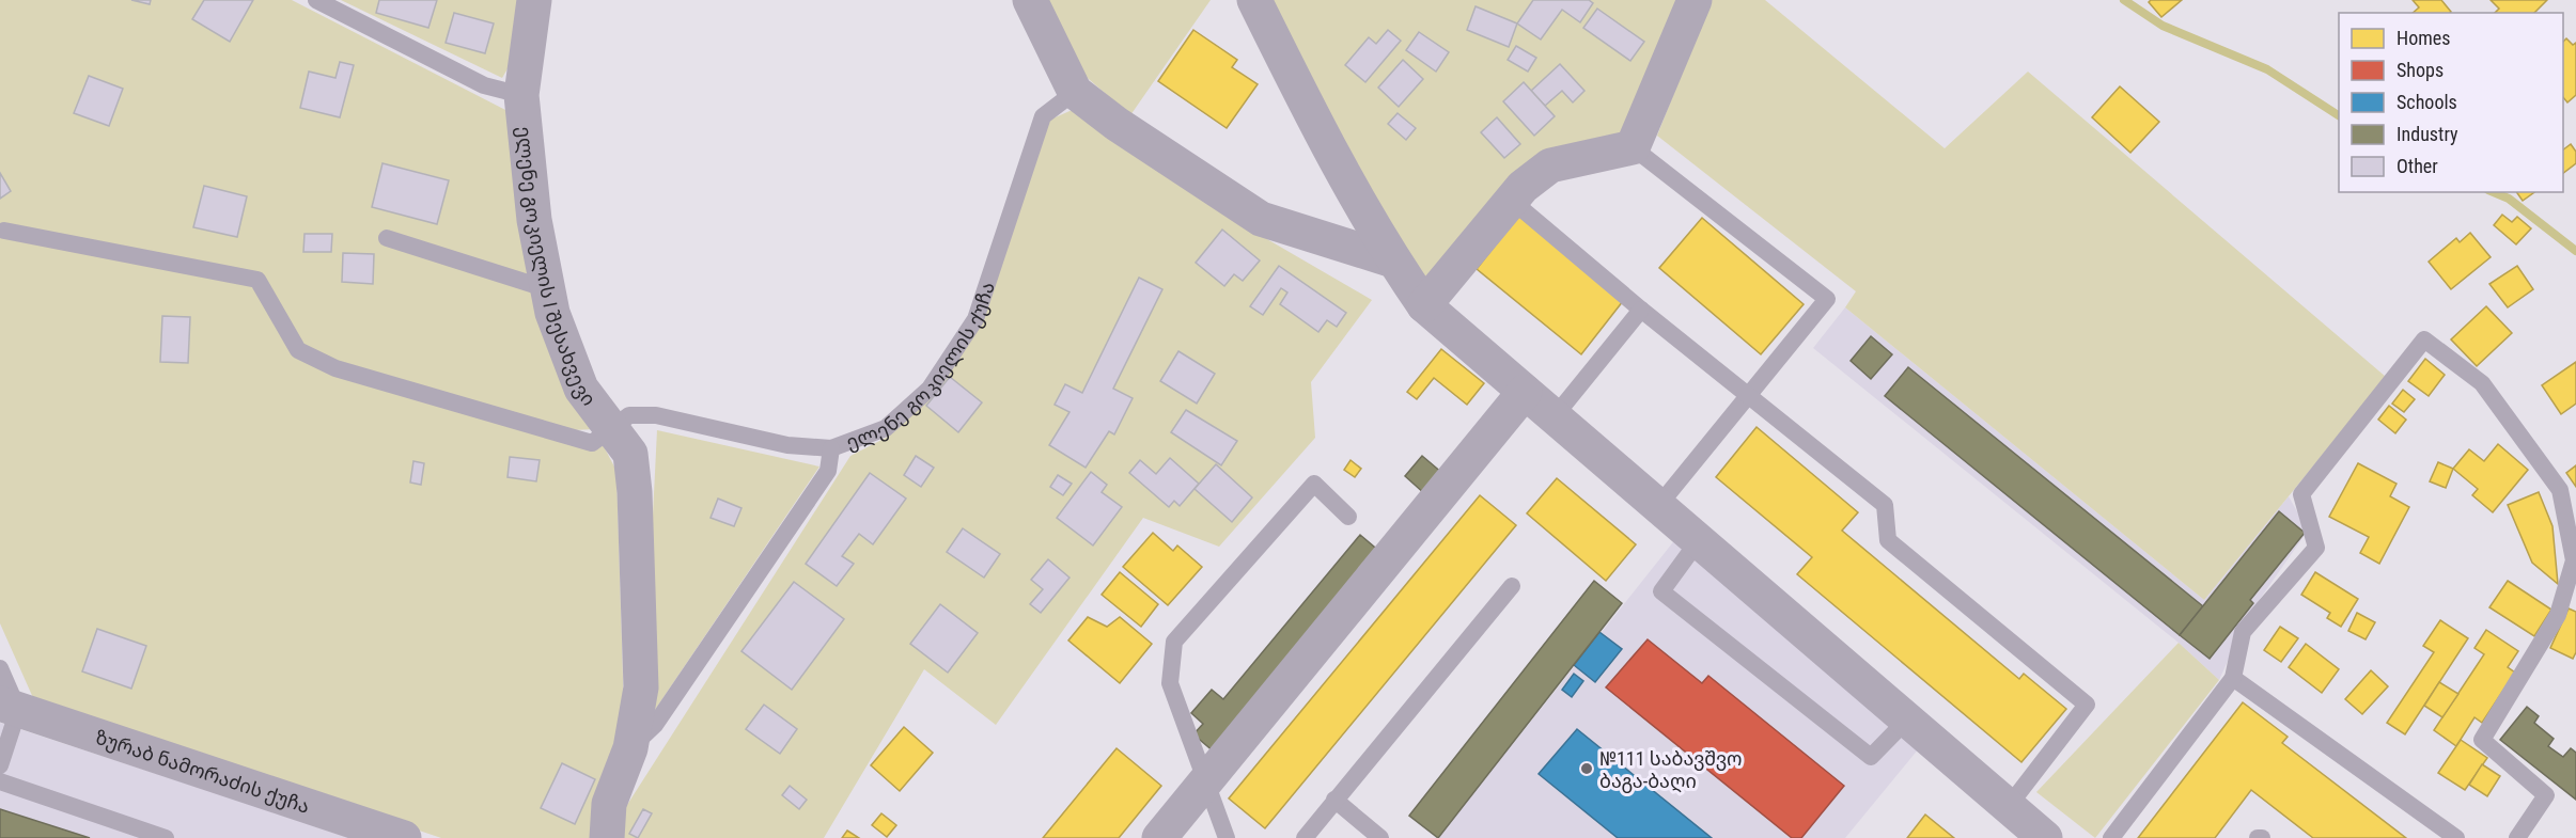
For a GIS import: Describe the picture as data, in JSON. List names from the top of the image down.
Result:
{
  "streets": {
    "street": ["ელენე გოკიელის I შესახვევი", "ზურაბ ნამორაძის ქუჩა"],
    "lane": ["ელენე გოკიელის ქუჩა"]
  },
  "crossings": [
    ["ელენე გოკიელის I შესახვევი", "ელენე გოკიელის ქუჩა"]
  ],
  "places": ["№111 საბავშვო ბაგა-ბაღი"],
  "legend": [
    "Homes",
    "Shops",
    "Schools",
    "Industry",
    "Other"
  ]
}
